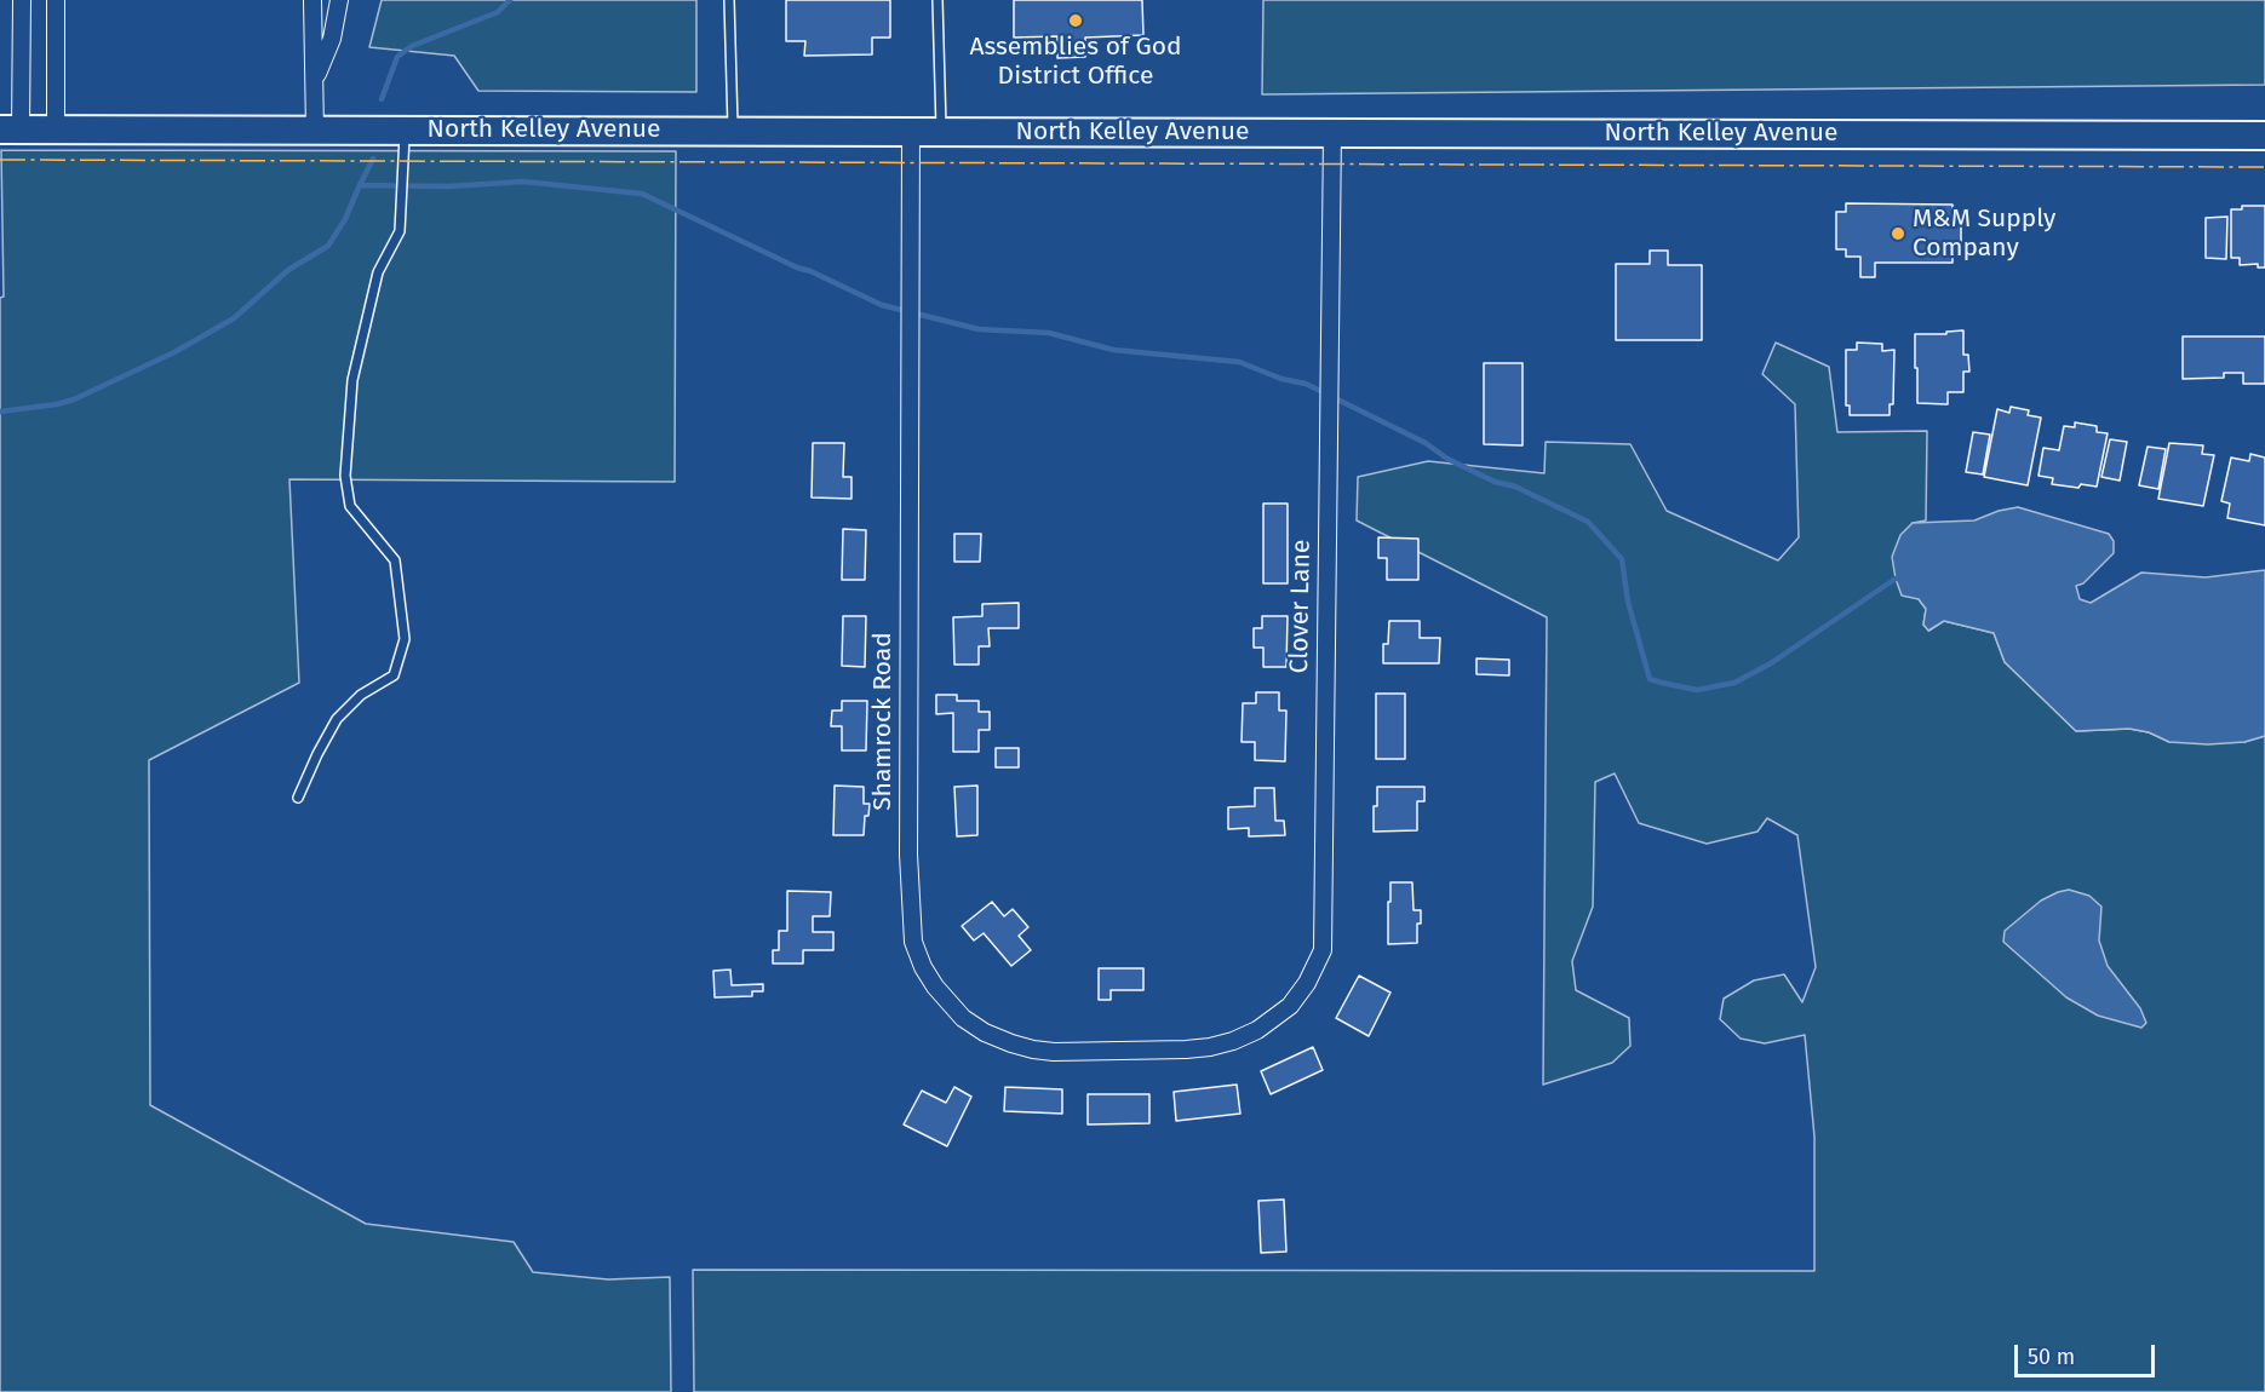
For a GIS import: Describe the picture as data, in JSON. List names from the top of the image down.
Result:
{
  "streets": {
    "main road": ["North Kelley Avenue"],
    "street": ["Clover Lane", "Shamrock Road"]
  },
  "crossings": [
    ["North Kelley Avenue", "Clover Lane"],
    ["North Kelley Avenue", "Shamrock Road"],
    ["Clover Lane", "Shamrock Road"]
  ],
  "places": ["Assemblies of God District Office", "M&M Supply Company"],
  "scale_bar": "50 m"
}
